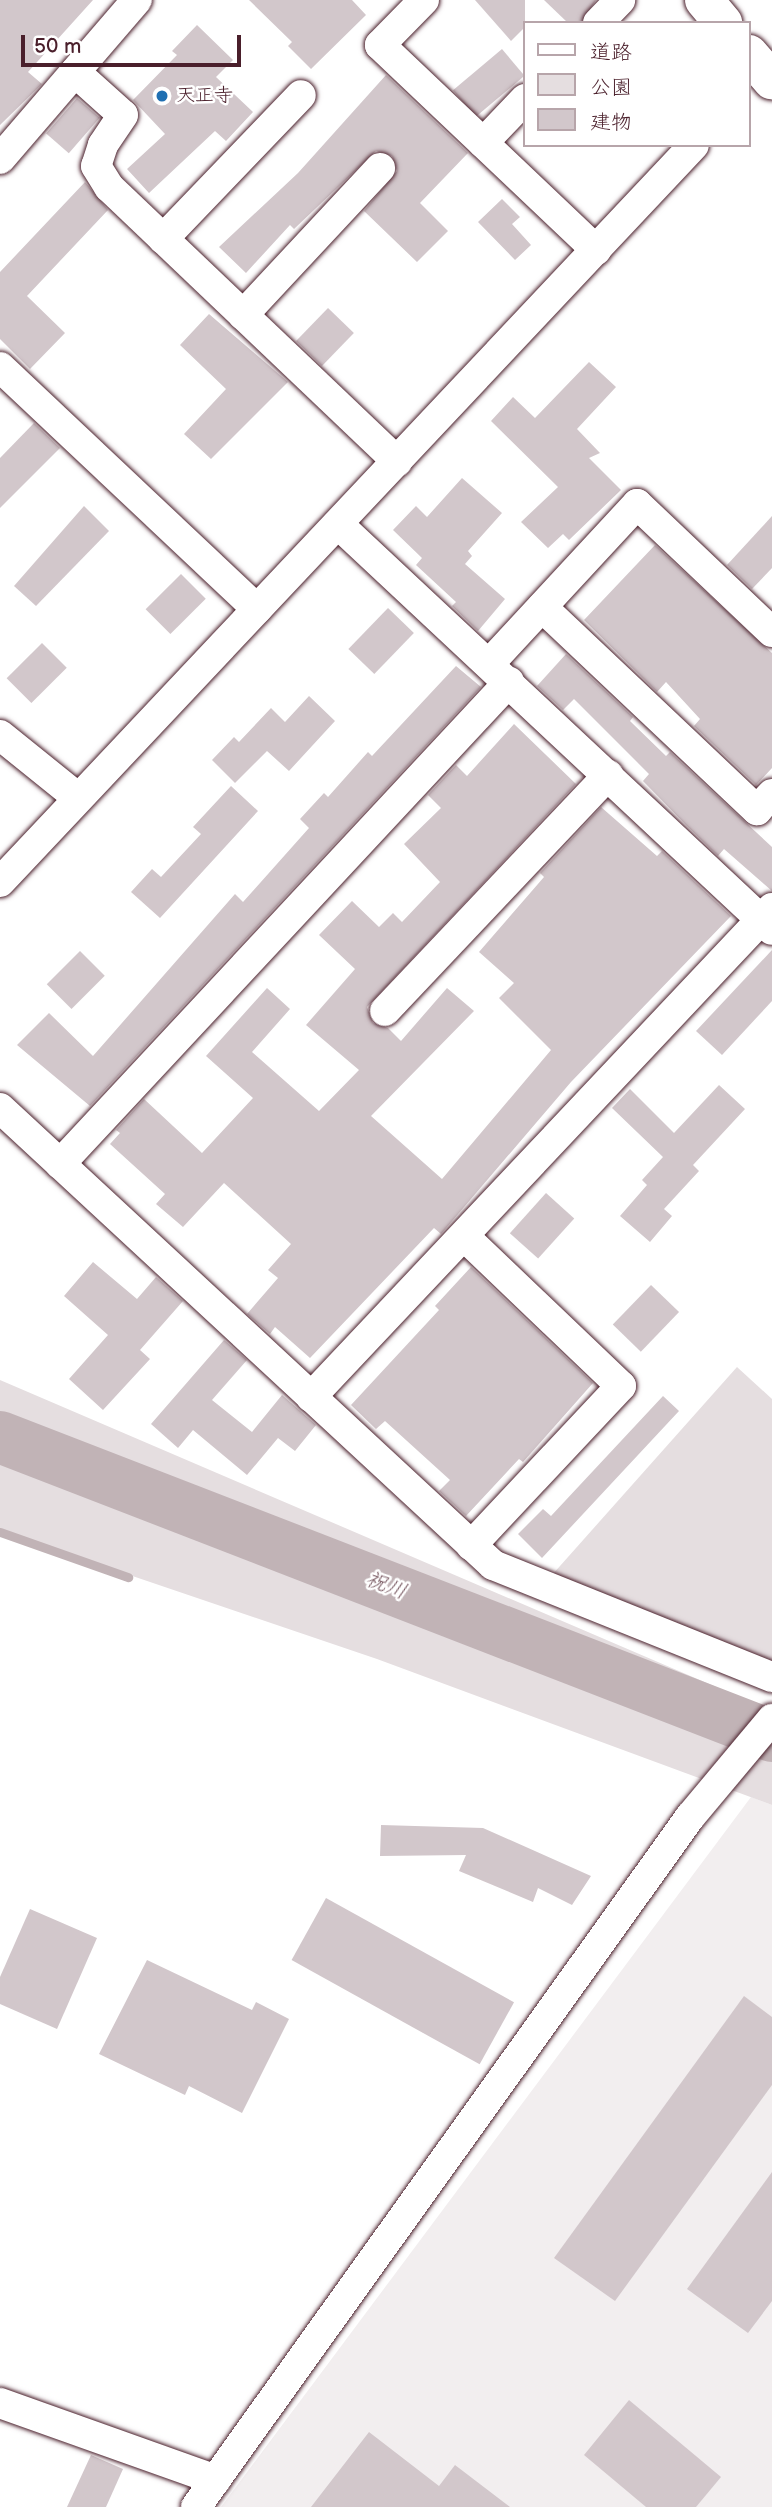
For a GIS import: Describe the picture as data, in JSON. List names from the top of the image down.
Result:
{
  "water": ["祝川"],
  "places": ["天正寺"],
  "legend": ["道路", "公園", "建物"],
  "scale_bar": "50 m"
}
